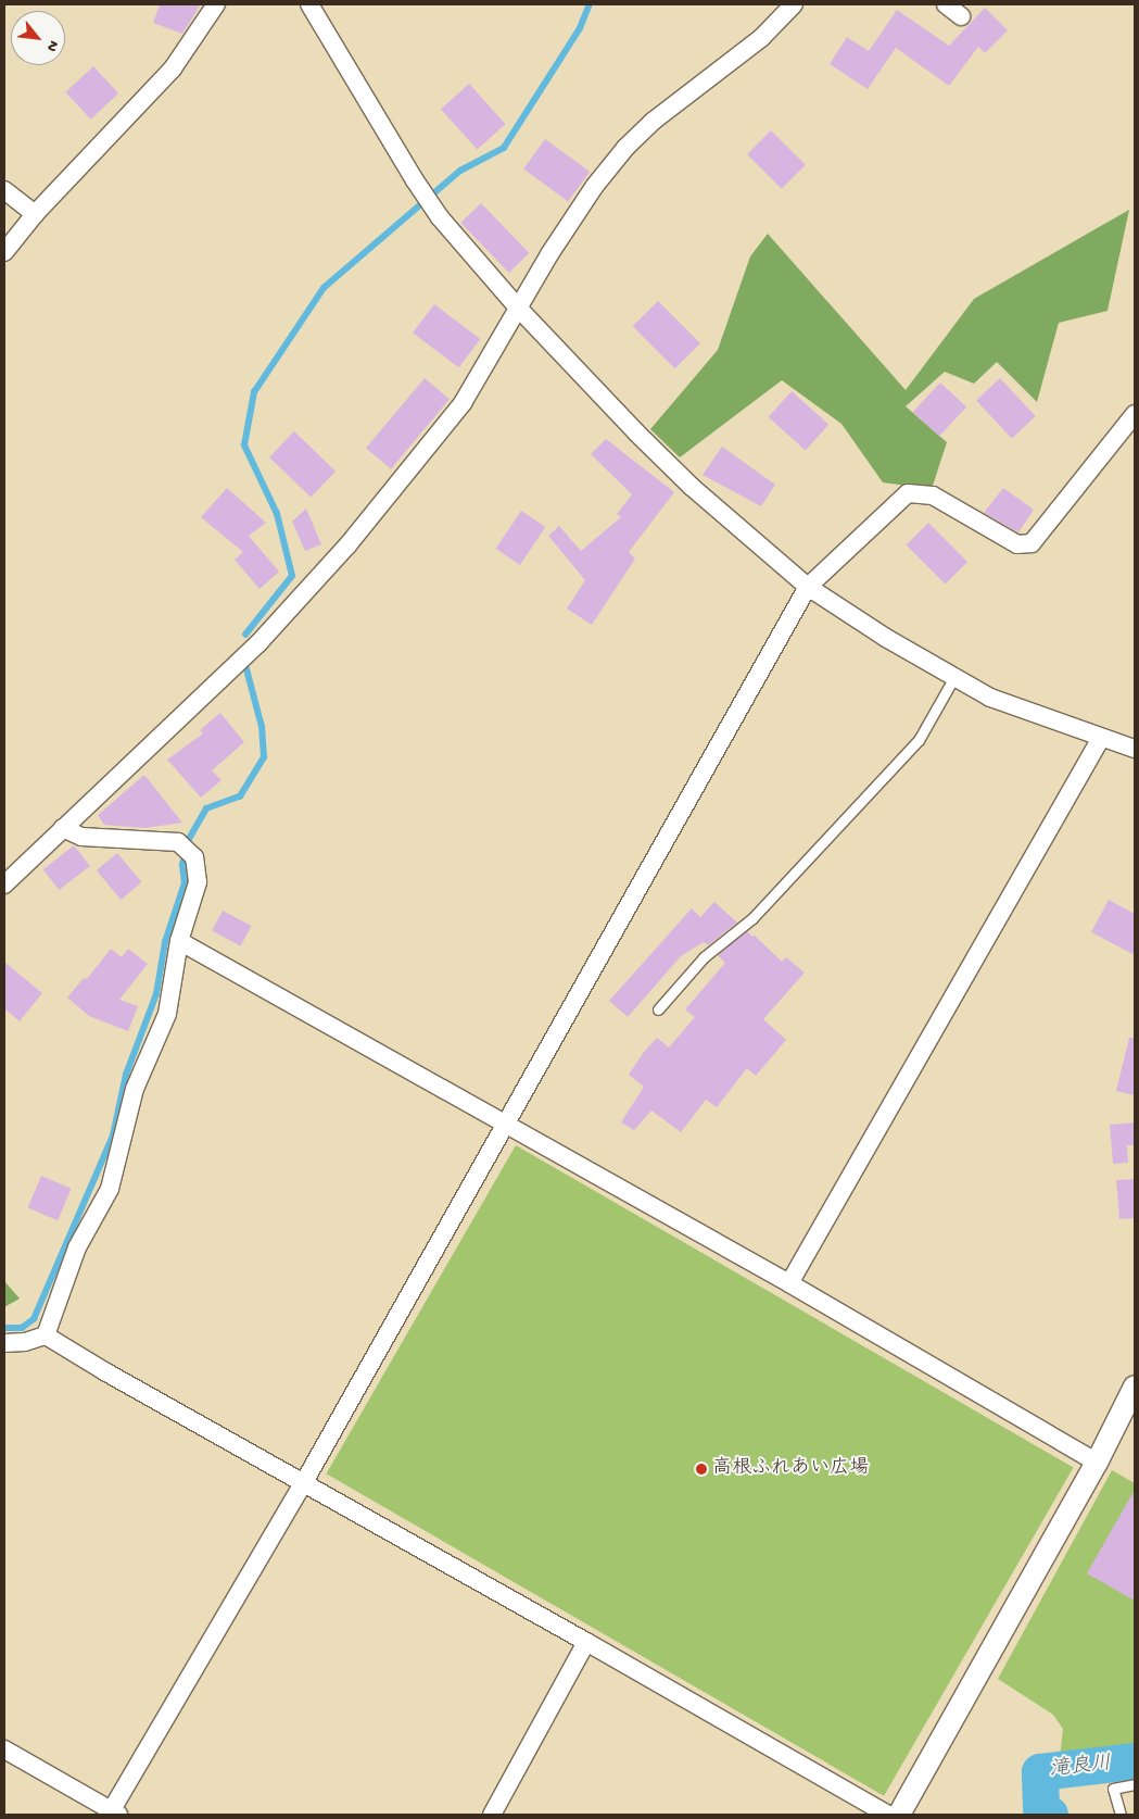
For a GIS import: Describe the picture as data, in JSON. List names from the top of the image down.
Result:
{
  "water": ["滝良川"],
  "places": ["高根ふれあい広場"],
  "north": "bottom right"
}
